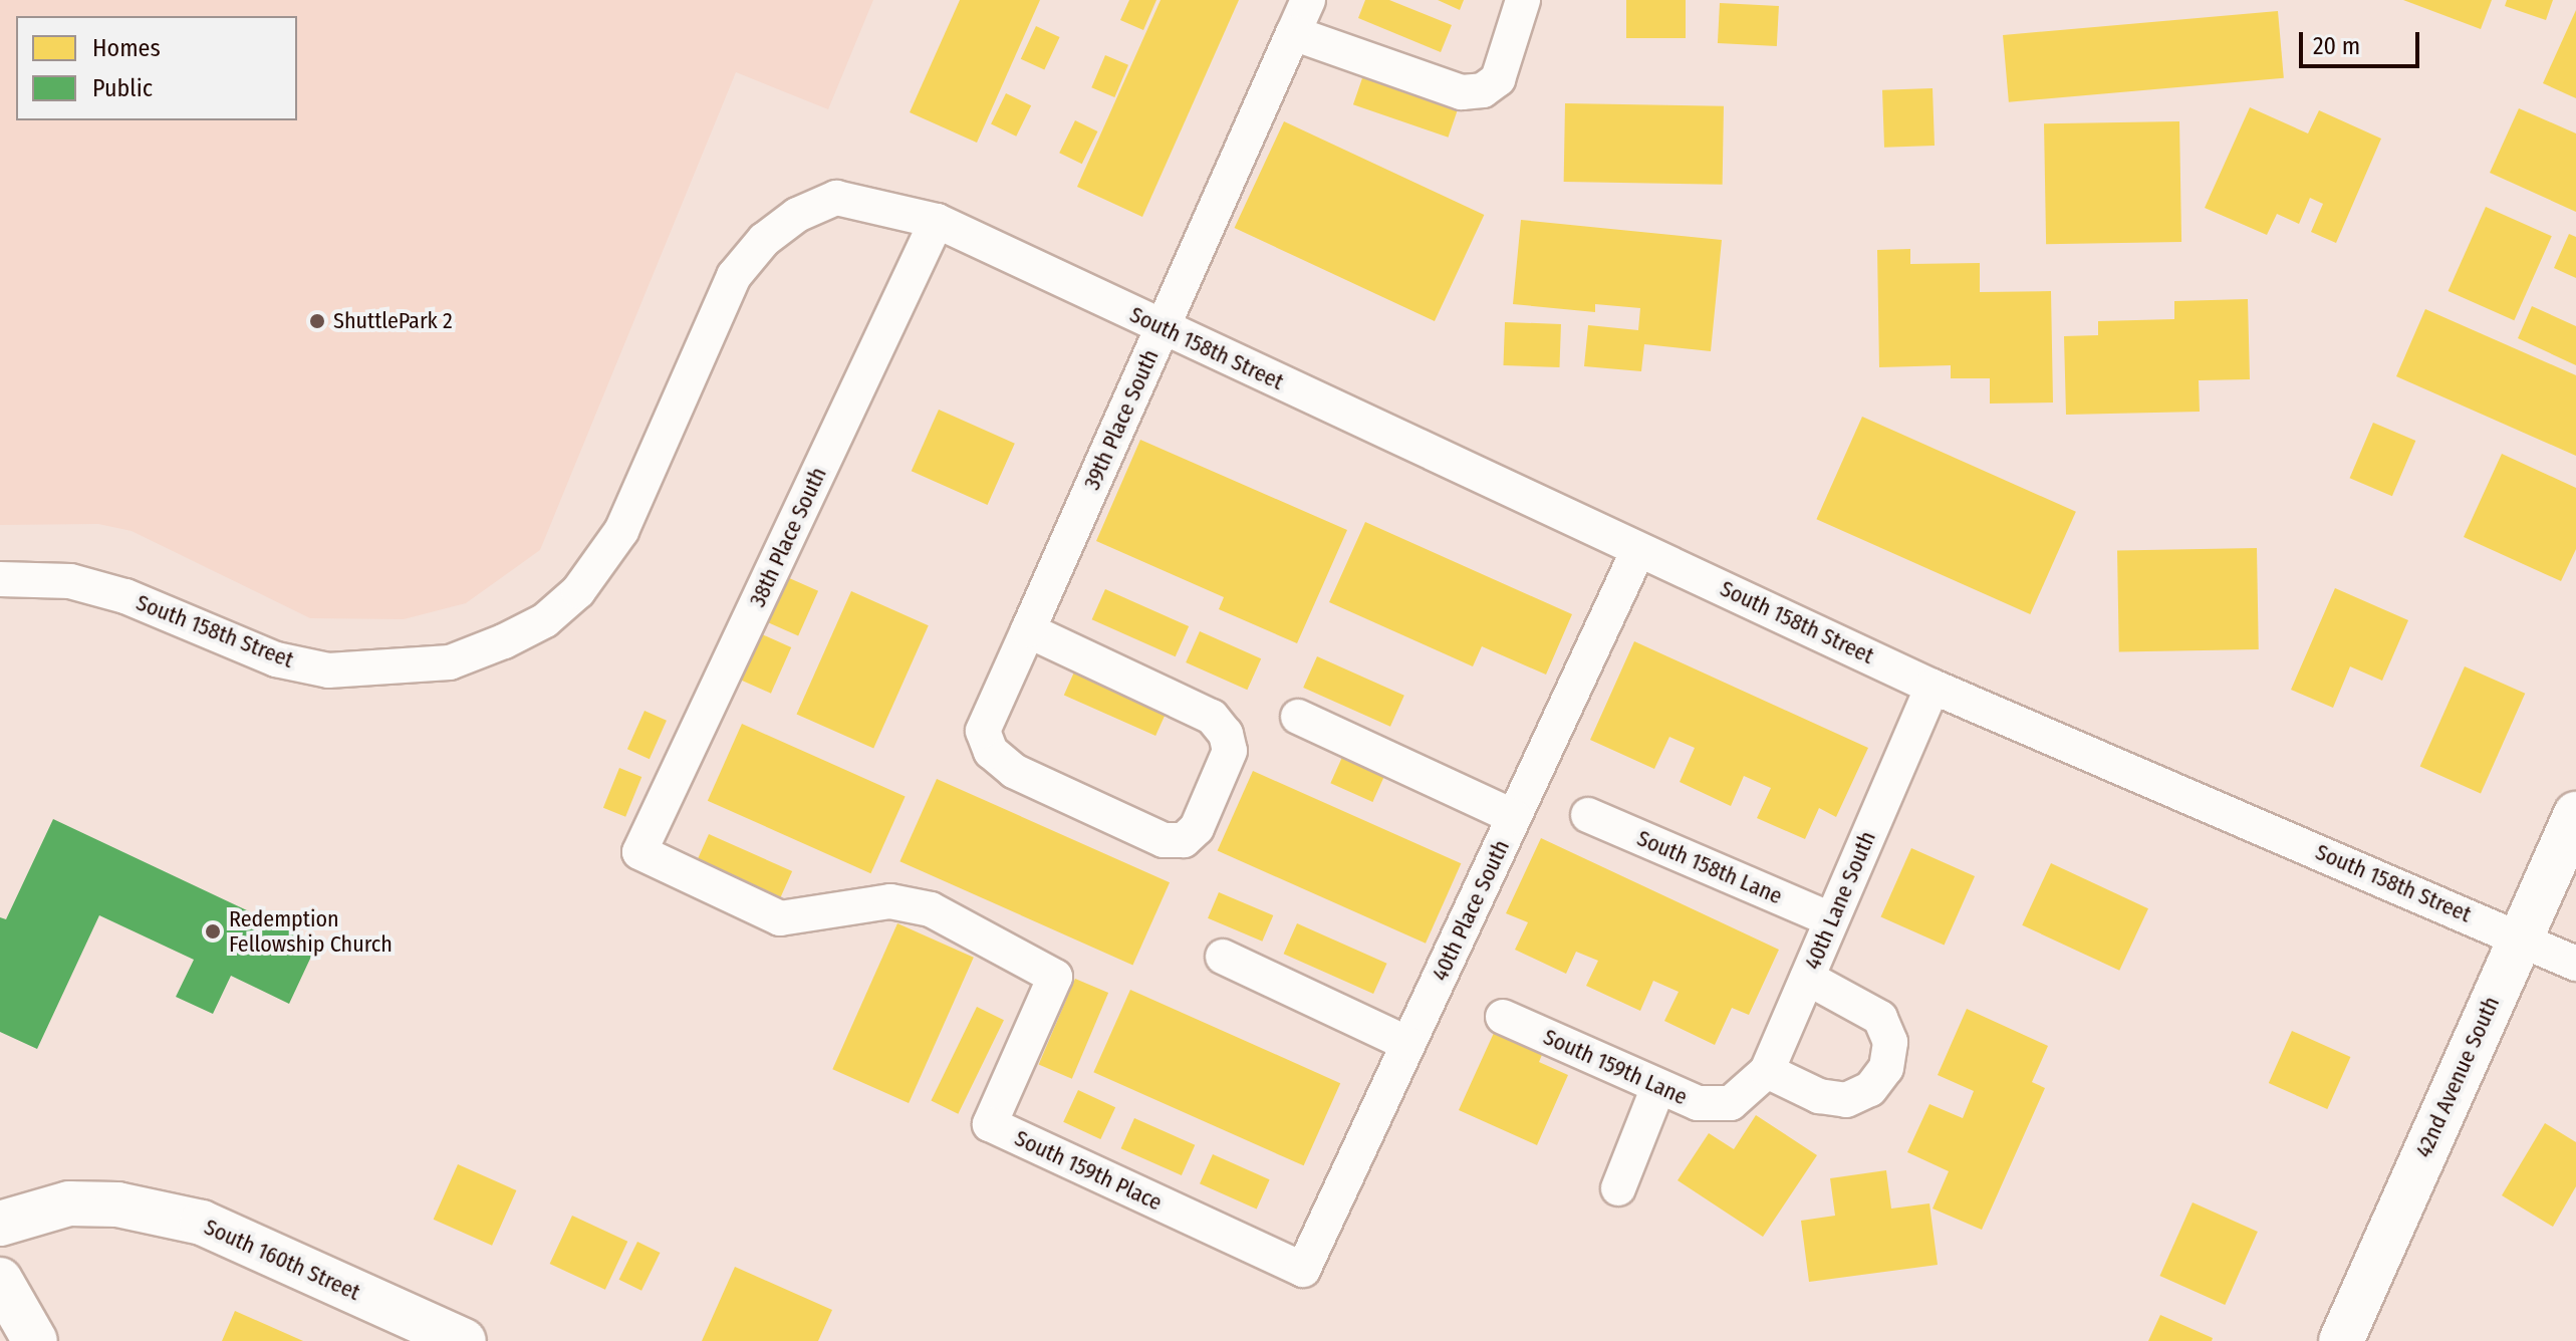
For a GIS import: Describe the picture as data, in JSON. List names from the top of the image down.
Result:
{
  "streets": {
    "street": [
      "South 158th Street",
      "39th Place South",
      "38th Place South",
      "South 158th Lane",
      "40th Lane South",
      "40th Place South",
      "South 159th Lane",
      "42nd Avenue South",
      "South 159th Place",
      "South 160th Street"
    ]
  },
  "crossings": [
    ["South 158th Street", "39th Place South"],
    ["South 158th Street", "38th Place South"],
    ["South 158th Street", "40th Lane South"],
    ["South 158th Street", "40th Place South"],
    ["South 158th Street", "42nd Avenue South"],
    ["38th Place South", "South 159th Place"],
    ["South 158th Lane", "40th Lane South"],
    ["40th Lane South", "South 159th Lane"],
    ["40th Place South", "South 159th Place"]
  ],
  "places": ["ShuttlePark 2", "Redemption Fellowship Church"],
  "legend": ["Homes", "Public"],
  "scale_bar": "20 m"
}
